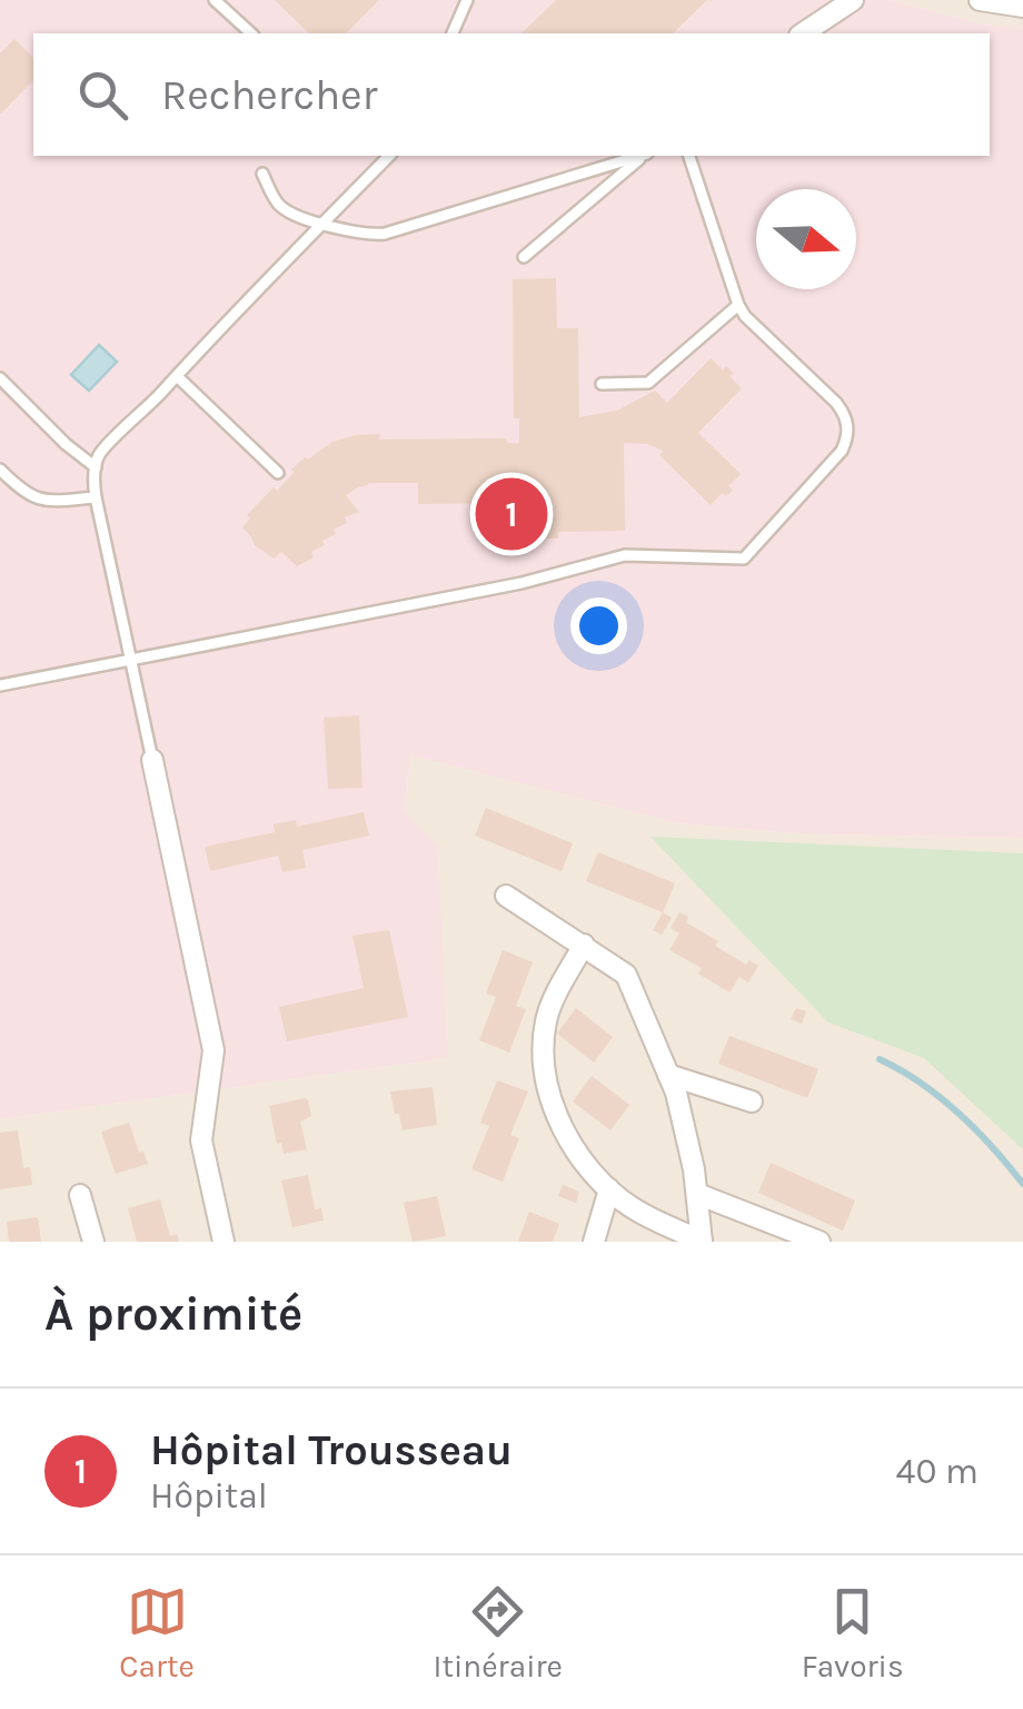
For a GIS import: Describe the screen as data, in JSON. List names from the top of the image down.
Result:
{
  "north": "right",
  "page": {
    "search": "Rechercher",
    "pins": "1",
    "heading": "À proximité",
    "list": [
      {
        "mark": "1",
        "name": "Hôpital Trousseau",
        "note": "Hôpital",
        "value": "40 m"
      }
    ],
    "nav": ["Carte", "Itinéraire", "Favoris"]
  }
}
